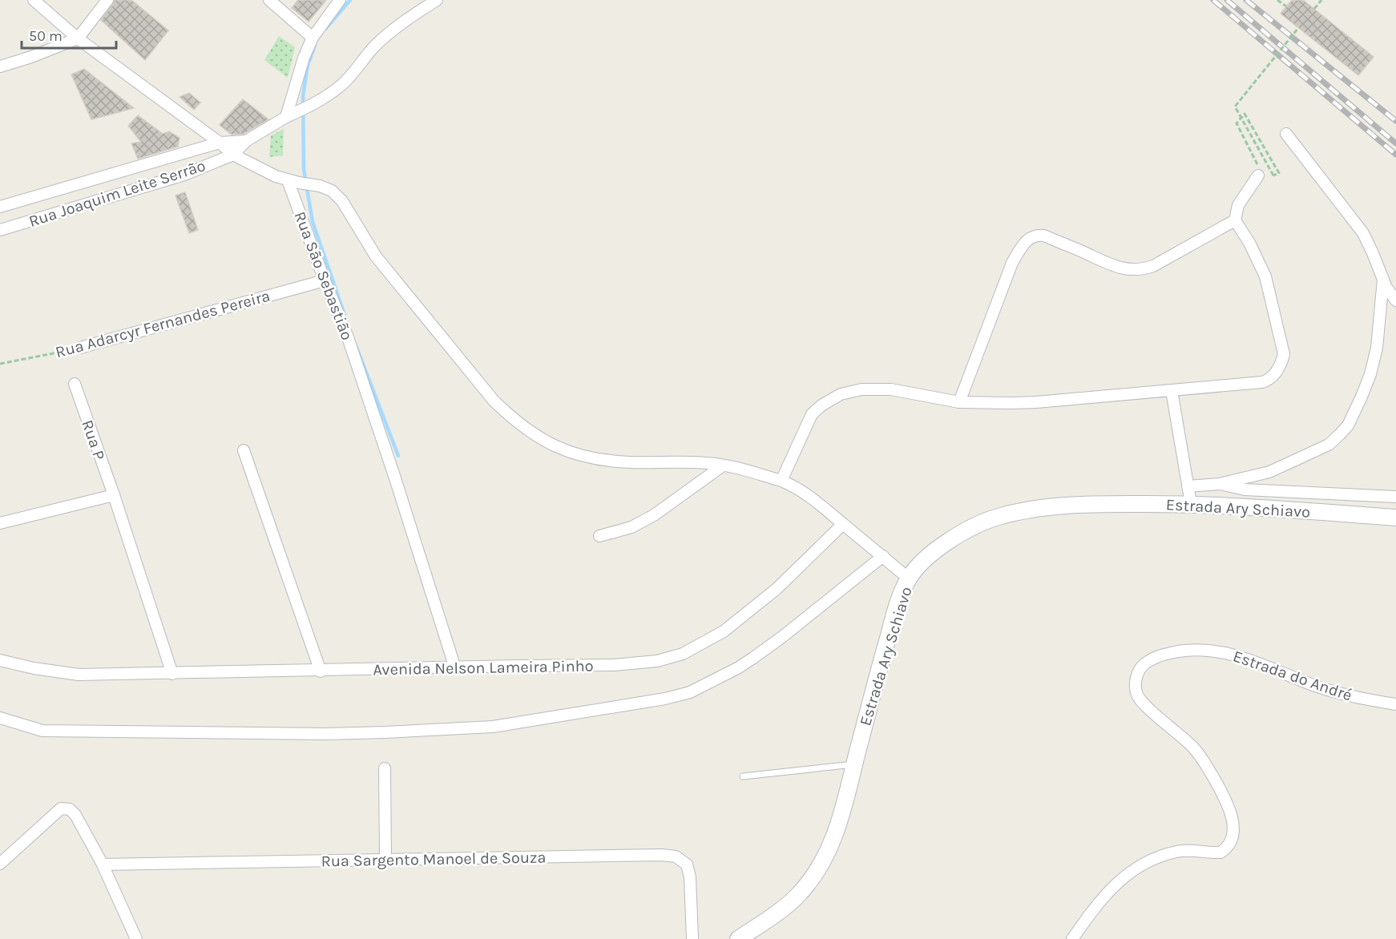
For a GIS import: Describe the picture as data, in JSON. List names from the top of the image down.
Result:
{
  "streets": {
    "main road": ["Estrada Ary Schiavo"],
    "street": [
      "Rua Joaquim Leite Serrão",
      "Rua São Sebastião",
      "Rua Adarcyr Fernandes Pereira",
      "Rua P",
      "Avenida Nelson Lameira Pinho",
      "Estrada do André",
      "Rua Sargento Manoel de Souza"
    ]
  },
  "crossings": [
    ["Rua São Sebastião", "Rua Adarcyr Fernandes Pereira"],
    ["Rua São Sebastião", "Avenida Nelson Lameira Pinho"],
    ["Rua P", "Avenida Nelson Lameira Pinho"]
  ],
  "scale_bar": "50 m"
}
